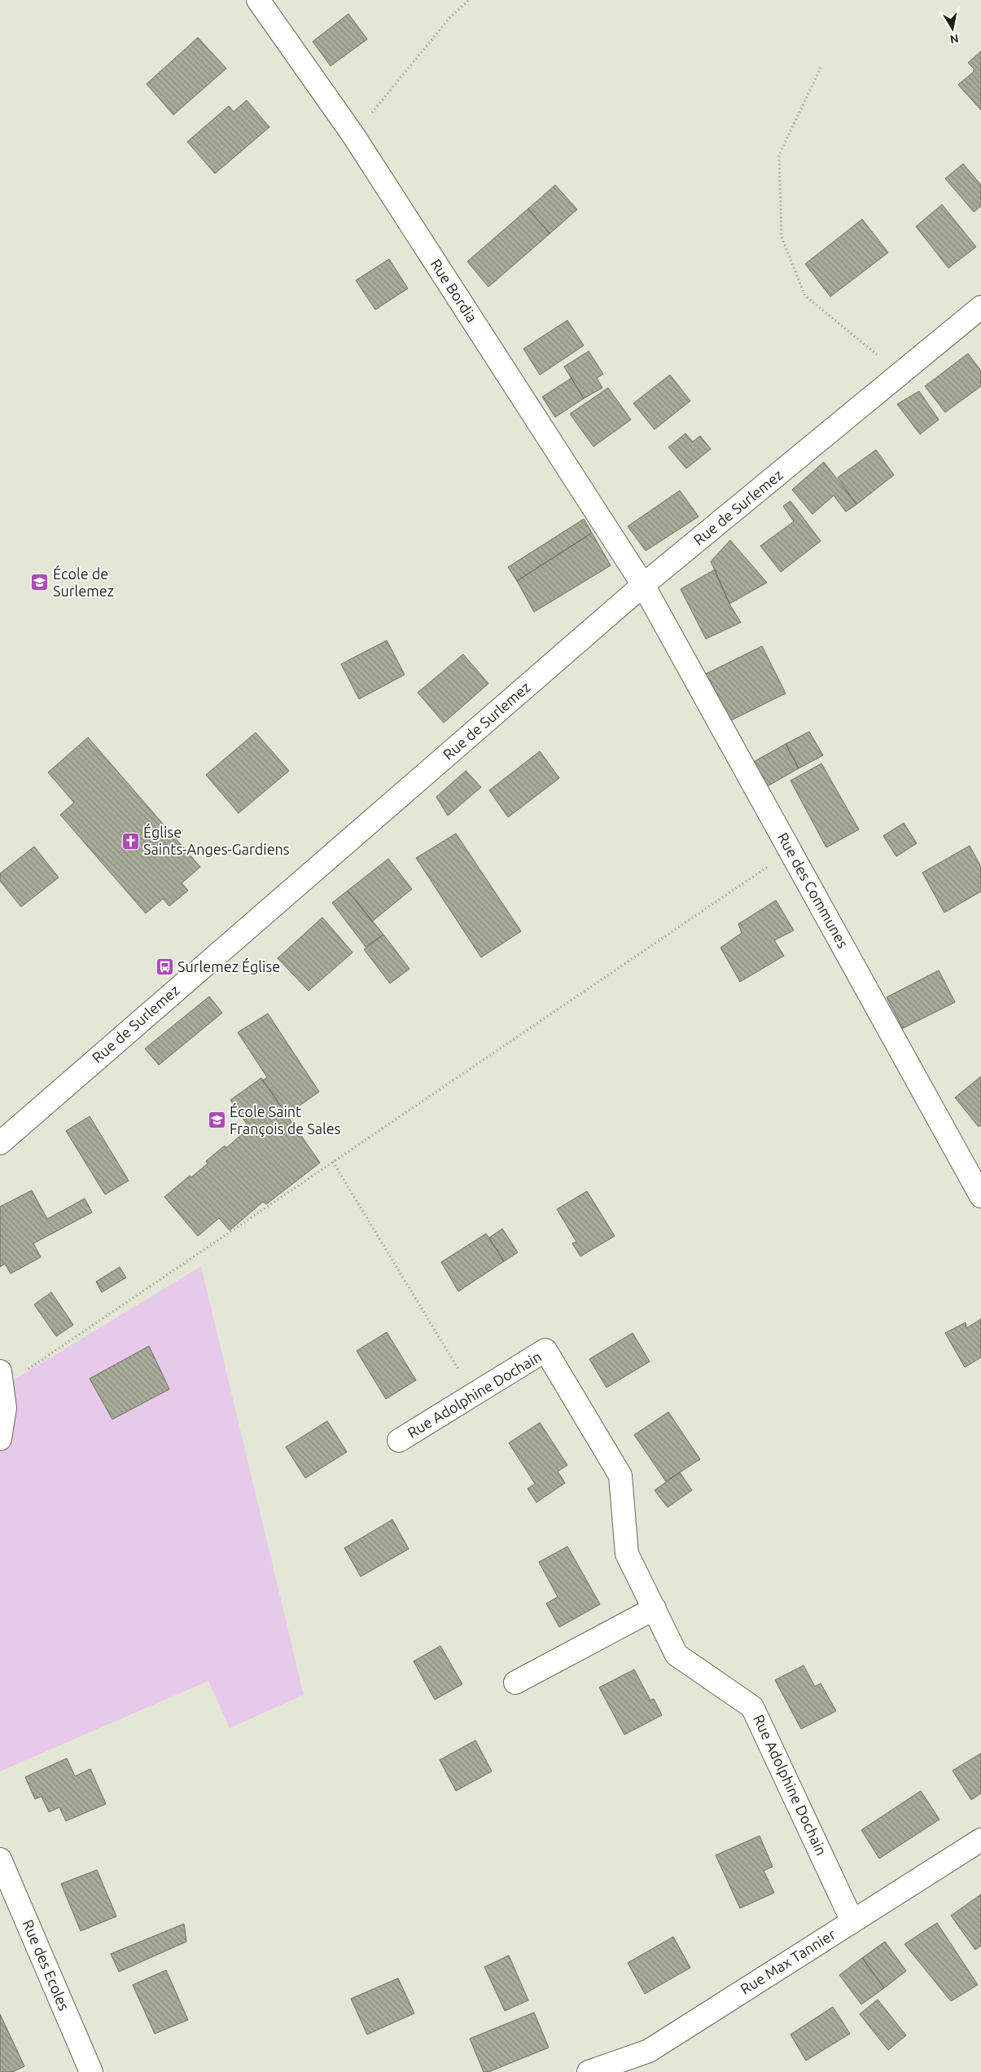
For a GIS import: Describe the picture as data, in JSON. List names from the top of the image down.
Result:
{
  "streets": {
    "street": [
      "Rue Bordia",
      "Rue de Surlemez",
      "Rue des Communes",
      "Rue Adolphine Dochain",
      "Rue Max Tannier",
      "Rue des Ecoles"
    ]
  },
  "crossings": [
    ["Rue Bordia", "Rue de Surlemez"],
    ["Rue Bordia", "Rue des Communes"],
    ["Rue de Surlemez", "Rue des Communes"],
    ["Rue Adolphine Dochain", "Rue Max Tannier"]
  ],
  "places": {
    "school or university": ["École de Surlemez", "École Saint François de Sales"],
    "church": ["Église Saints-Anges-Gardiens"],
    "bus stop": ["Surlemez Église"]
  },
  "north": "bottom"
}
